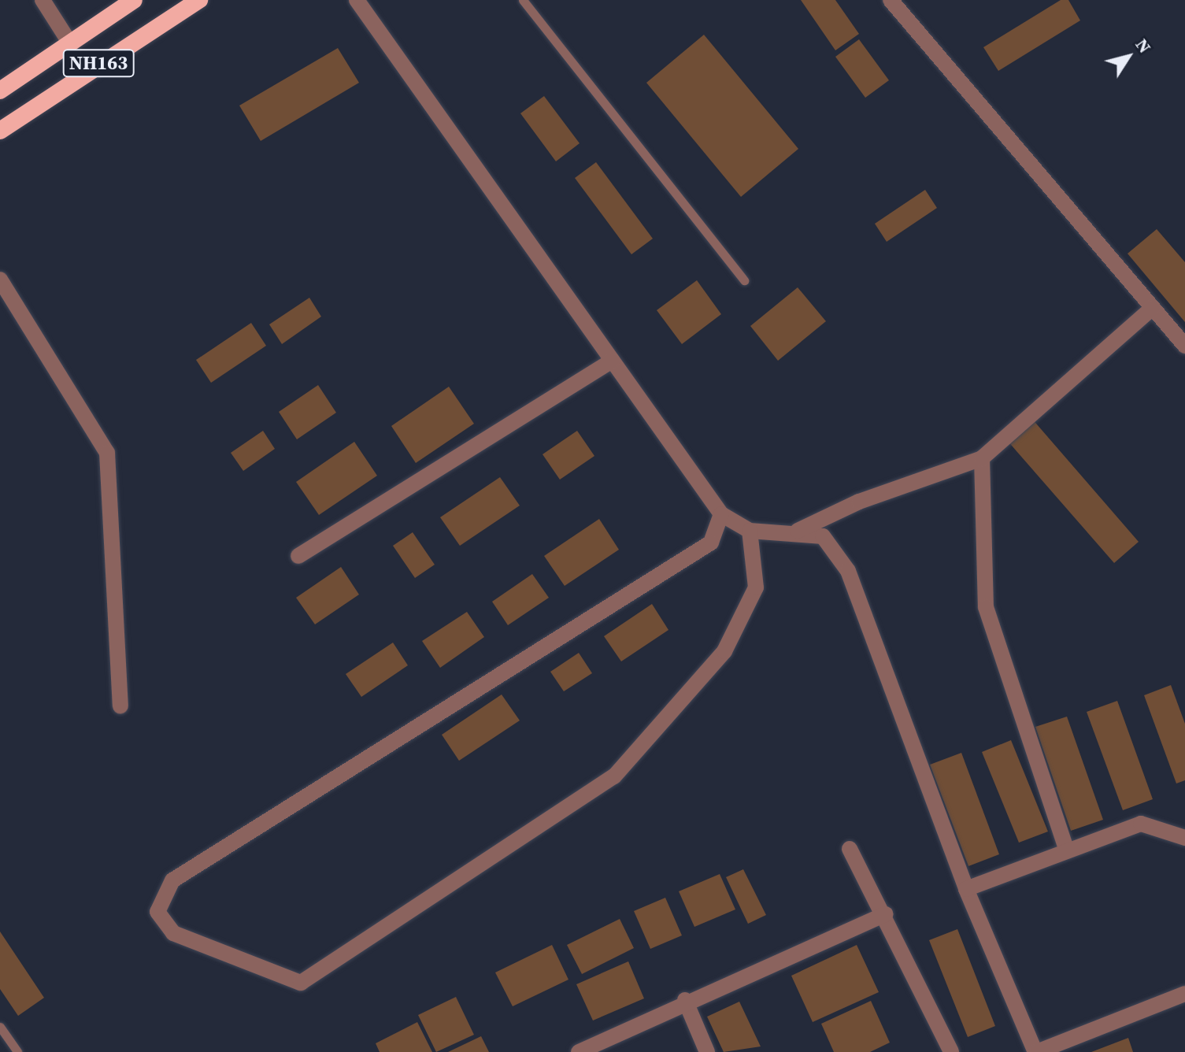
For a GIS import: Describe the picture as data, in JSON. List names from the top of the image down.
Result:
{
  "streets": {
    "highway": ["NH163"]
  },
  "north": "top right"
}
